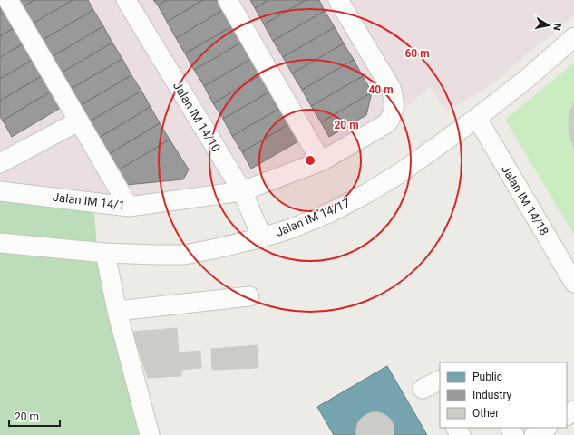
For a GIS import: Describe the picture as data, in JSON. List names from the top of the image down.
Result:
{
  "streets": {
    "street": [
      "Jalan IM 14/10",
      "Jalan IM 14/18",
      "Jalan IM 14/1",
      "Jalan IM 14/17"
    ]
  },
  "crossings": [
    ["Jalan IM 14/10", "Jalan IM 14/1"],
    ["Jalan IM 14/10", "Jalan IM 14/17"],
    ["Jalan IM 14/18", "Jalan IM 14/17"]
  ],
  "legend": ["Public", "Industry", "Other"],
  "scale_bar": "20 m",
  "north": "right",
  "rings": ["60 m", "40 m", "20 m"]
}
